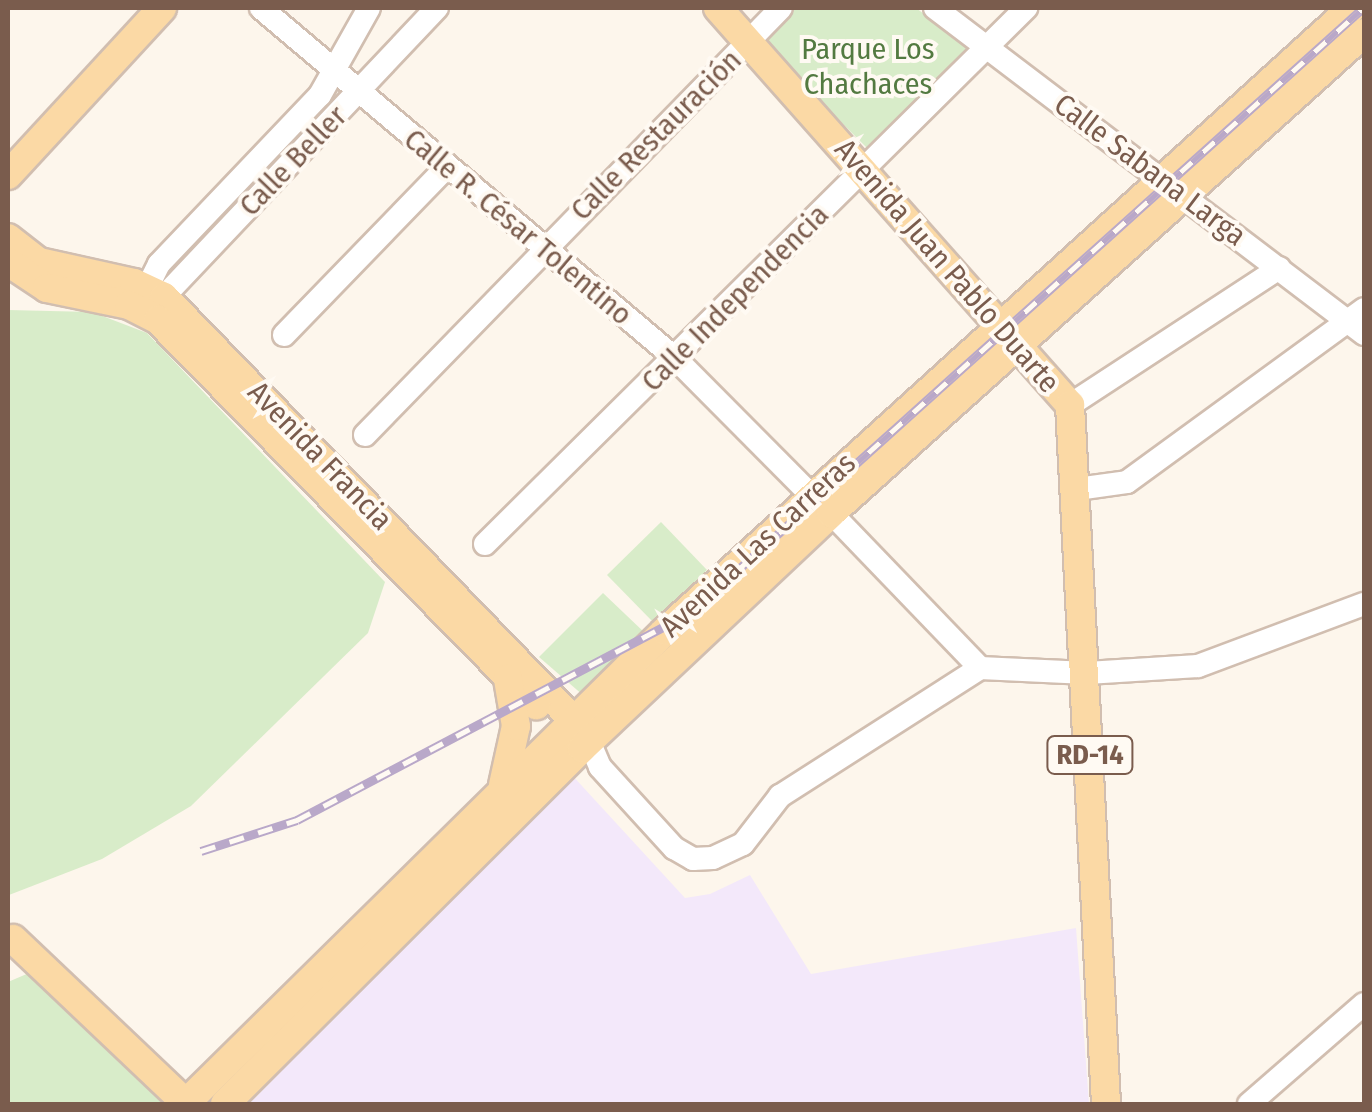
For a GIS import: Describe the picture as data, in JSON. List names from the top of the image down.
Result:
{
  "streets": {
    "main road": [
      "Avenida Juan Pablo Duarte",
      "Avenida Francia",
      "Avenida Las Carreras",
      "RD-14"
    ],
    "street": [
      "Calle Restauración",
      "Calle Beller",
      "Calle Sabana Larga",
      "Calle R. César Tolentino",
      "Calle Independencia"
    ]
  },
  "crossings": [
    ["Calle Restauración", "Calle R. César Tolentino"],
    ["Calle Restauración", "Avenida Juan Pablo Duarte"],
    ["Calle Beller", "Calle R. César Tolentino"],
    ["Calle Beller", "Avenida Francia"],
    ["Calle Sabana Larga", "Calle Independencia"],
    ["Calle Sabana Larga", "Avenida Las Carreras"],
    ["Calle R. César Tolentino", "Calle Independencia"],
    ["Calle R. César Tolentino", "Avenida Las Carreras"],
    ["Avenida Juan Pablo Duarte", "Calle Independencia"],
    ["Avenida Juan Pablo Duarte", "Avenida Las Carreras"],
    ["Avenida Francia", "Avenida Las Carreras"]
  ],
  "parks": ["Parque Los Chachaces"]
}
